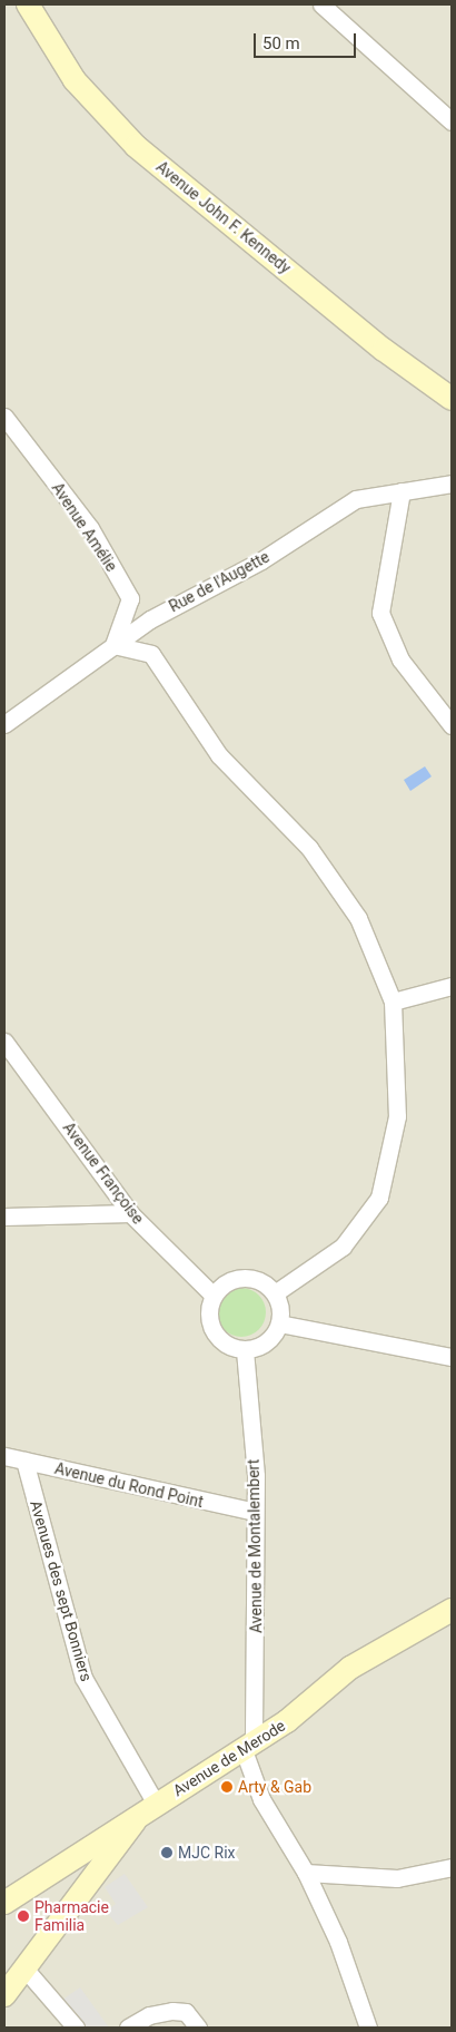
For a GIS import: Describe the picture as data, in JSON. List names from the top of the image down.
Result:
{
  "streets": {
    "street": [
      "Avenue John F. Kennedy",
      "Avenue Amélie",
      "Rue de l'Augette",
      "Avenue Françoise",
      "Avenue du Rond Point",
      "Avenue de Montalembert",
      "Avenues des sept Bonniers",
      "Avenue de Merode"
    ]
  },
  "crossings": [
    ["Avenue Amélie", "Rue de l'Augette"],
    ["Avenue Françoise", "Avenue de Montalembert"],
    ["Avenue du Rond Point", "Avenue de Montalembert"],
    ["Avenue du Rond Point", "Avenues des sept Bonniers"],
    ["Avenue de Montalembert", "Avenue de Merode"],
    ["Avenues des sept Bonniers", "Avenue de Merode"]
  ],
  "places": ["Arty & Gab", "MJC Rix", "Pharmacie Familia"],
  "scale_bar": "50 m"
}
